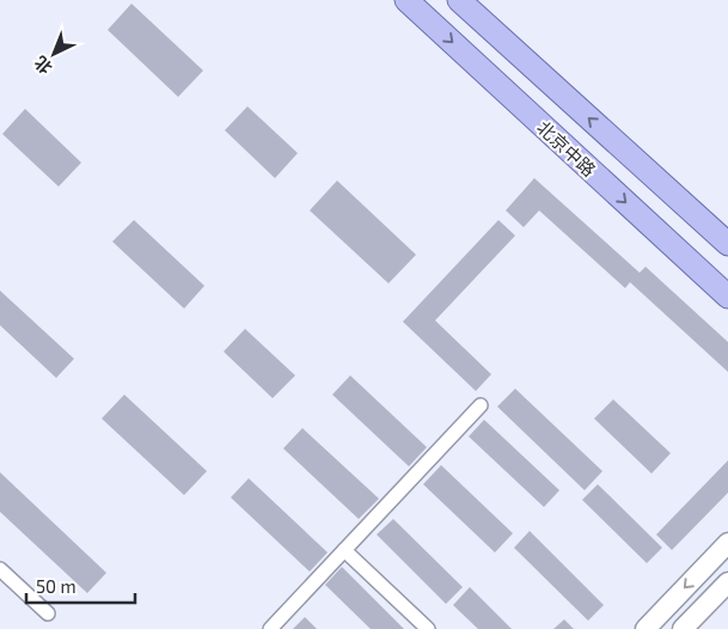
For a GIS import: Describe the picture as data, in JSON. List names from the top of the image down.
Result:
{
  "streets": {
    "main road": ["北京中路"]
  },
  "scale_bar": "50 m",
  "north": "bottom left"
}
